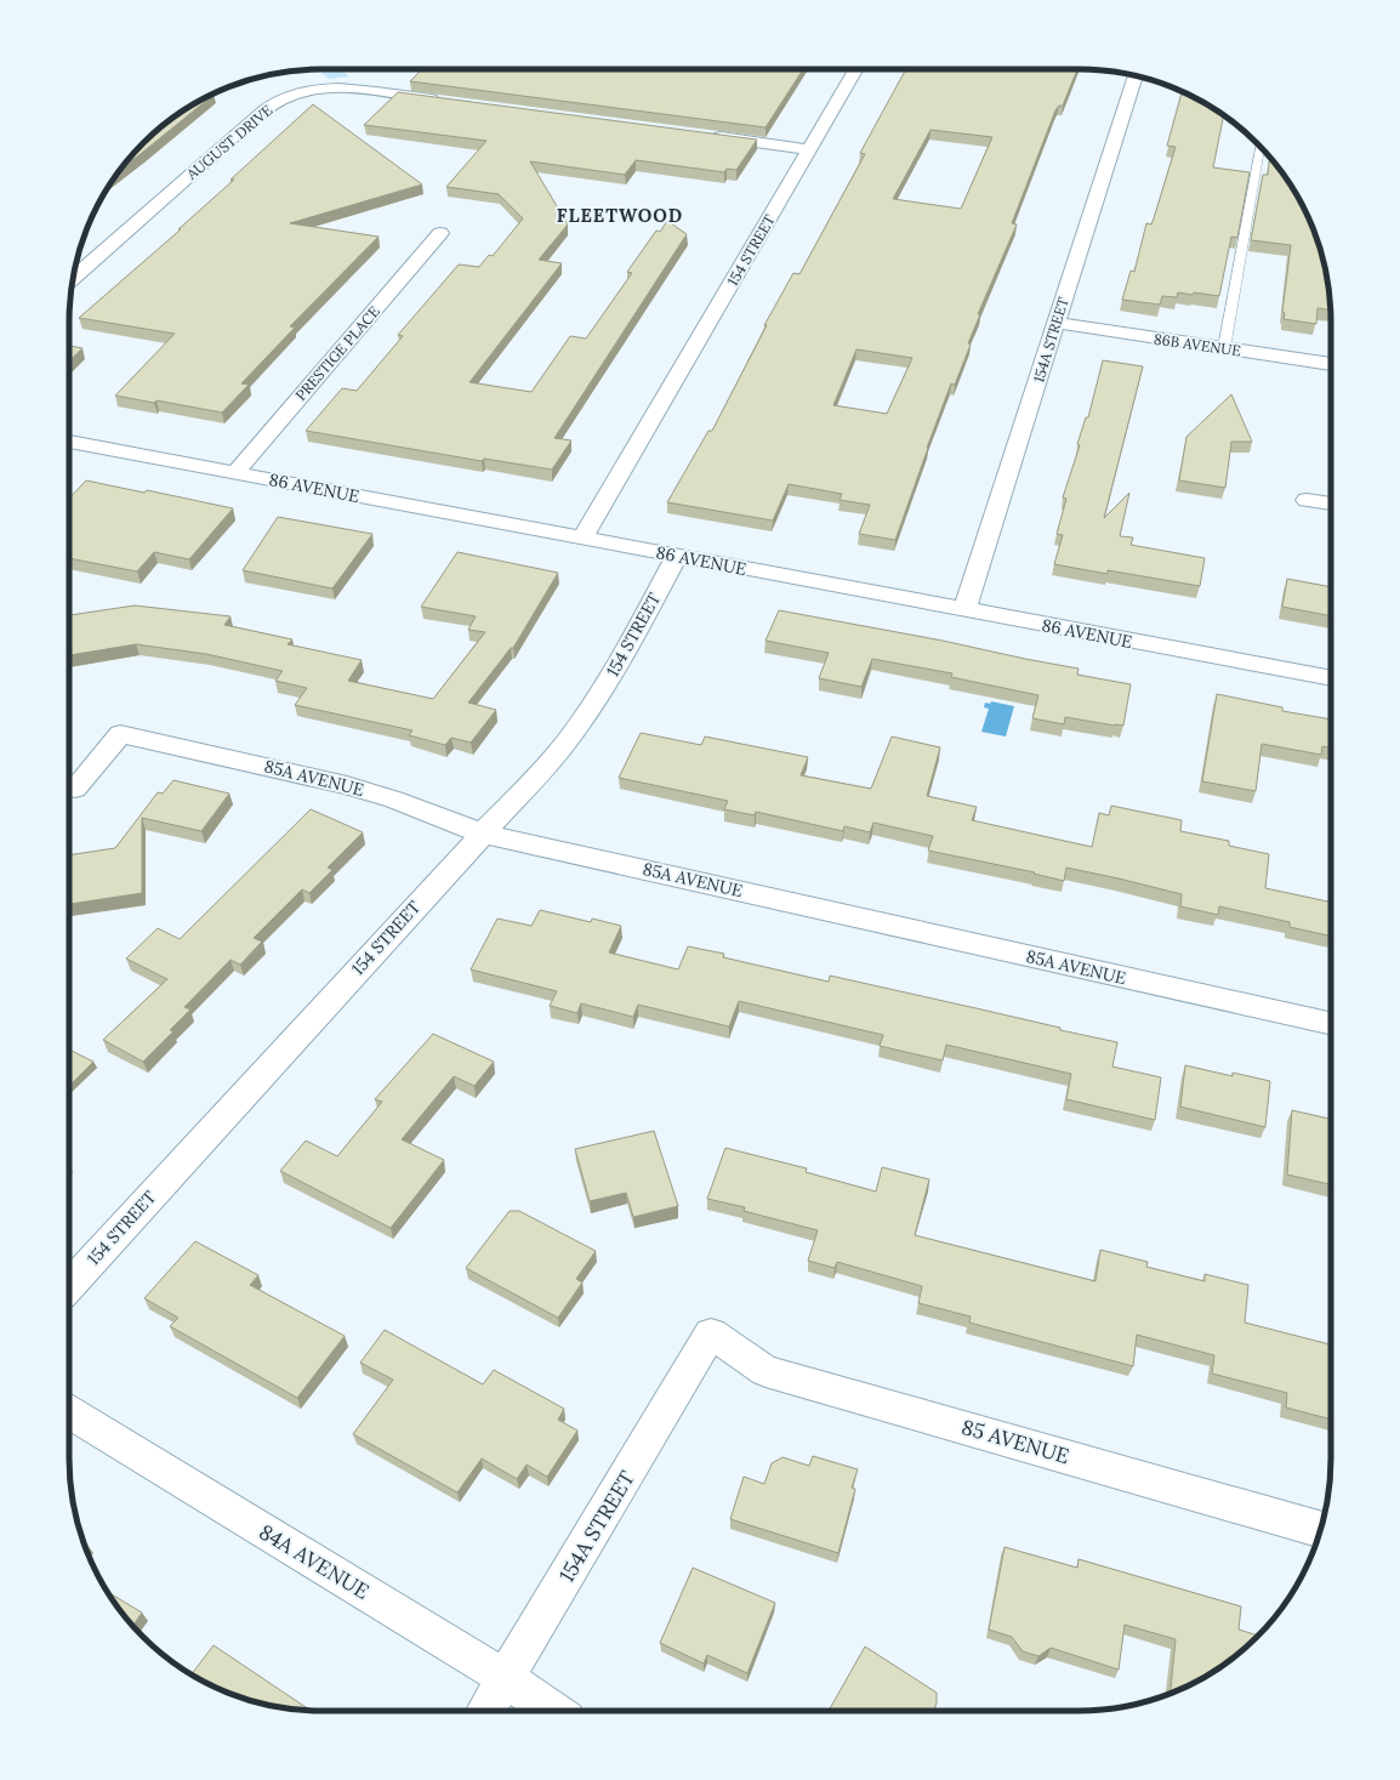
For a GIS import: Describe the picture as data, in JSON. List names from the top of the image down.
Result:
{
  "streets": {
    "street": [
      "AUGUST DRIVE",
      "154 STREET",
      "154A STREET",
      "86B AVENUE",
      "PRESTIGE PLACE",
      "86 AVENUE",
      "85A AVENUE",
      "85 AVENUE",
      "84A AVENUE"
    ]
  },
  "crossings": [
    ["154 STREET", "86 AVENUE"],
    ["154 STREET", "85A AVENUE"],
    ["154A STREET", "86B AVENUE"],
    ["154A STREET", "86 AVENUE"],
    ["154A STREET", "85 AVENUE"],
    ["154A STREET", "84A AVENUE"],
    ["PRESTIGE PLACE", "86 AVENUE"]
  ],
  "districts": ["FLEETWOOD"]
}
